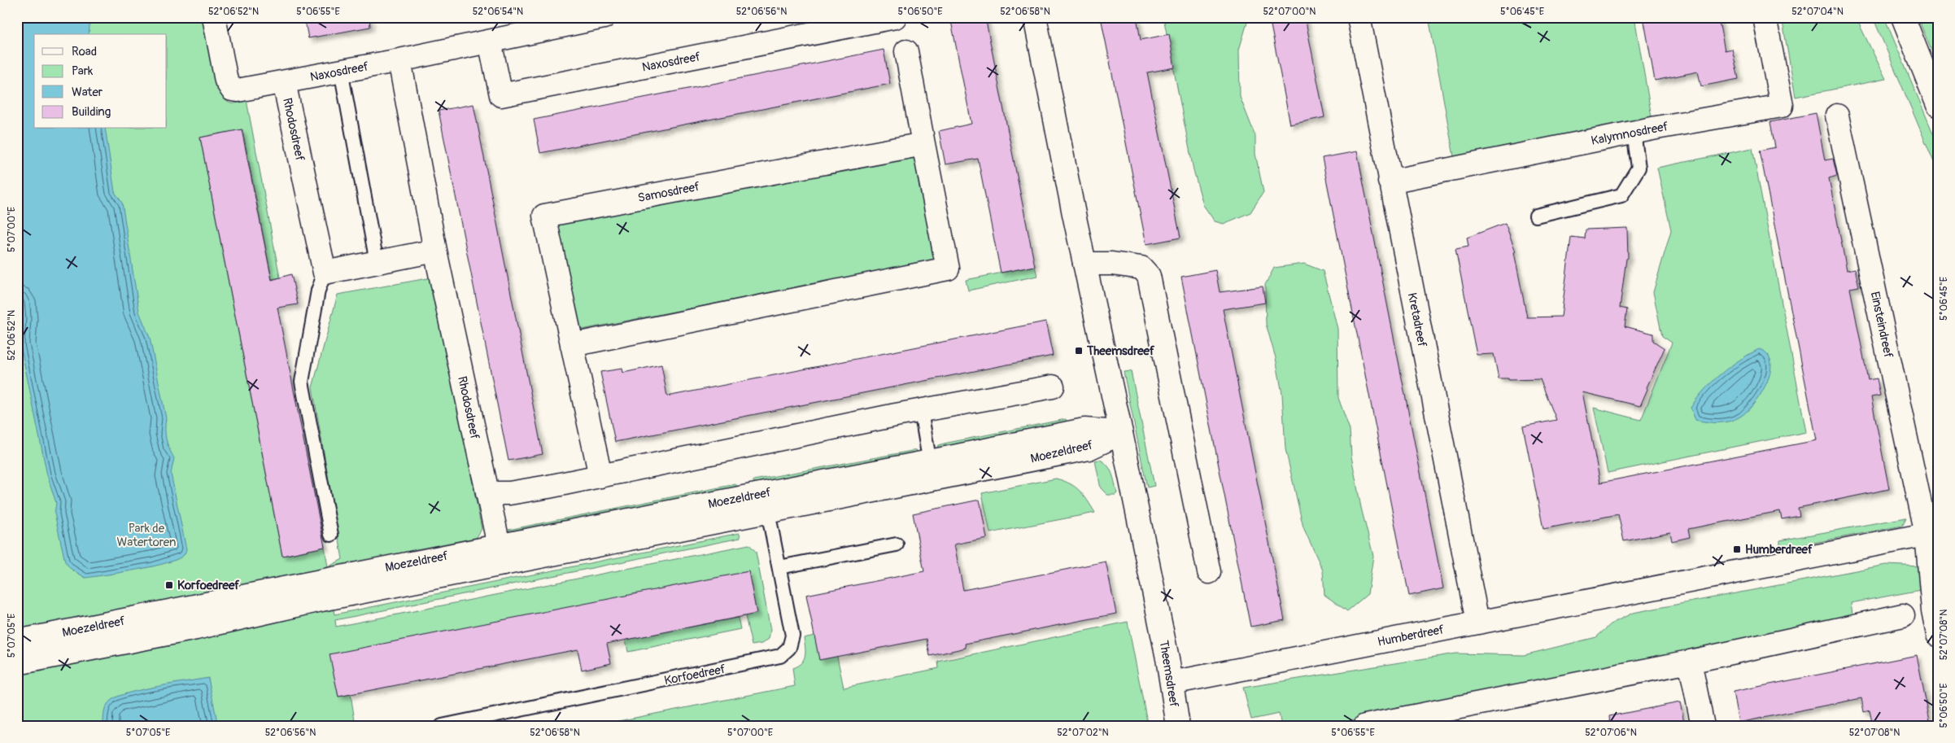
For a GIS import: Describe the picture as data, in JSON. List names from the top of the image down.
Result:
{
  "streets": {
    "street": [
      "Naxosdreef",
      "Rhodosdreef",
      "Kalymnosdreef",
      "Samosdreef",
      "Kretadreef",
      "Einsteindreef",
      "Moezeldreef",
      "Humberdreef",
      "Theemsdreef"
    ],
    "lane": ["Korfoedreef"]
  },
  "crossings": [
    ["Naxosdreef", "Rhodosdreef"],
    ["Rhodosdreef", "Moezeldreef"],
    ["Kalymnosdreef", "Kretadreef"],
    ["Kretadreef", "Humberdreef"],
    ["Einsteindreef", "Humberdreef"],
    ["Moezeldreef", "Theemsdreef"],
    ["Moezeldreef", "Korfoedreef"],
    ["Humberdreef", "Theemsdreef"]
  ],
  "parks": ["Park de Watertoren"],
  "places": {
    "transit": ["Theemsdreef", "Humberdreef", "Korfoedreef"]
  },
  "legend": [
    "Road",
    "Park",
    "Water",
    "Building"
  ],
  "coordinates": [
    "52°06'52\"N",
    "5°06'55\"E",
    "52°06'54\"N",
    "52°06'56\"N",
    "5°06'50\"E",
    "52°06'58\"N",
    "52°07'00\"N",
    "5°06'45\"E",
    "52°07'04\"N",
    "5°07'00\"E",
    "52°07'08\"N",
    "5°07'05\"E",
    "52°07'02\"N",
    "52°07'06\"N"
  ]
}
